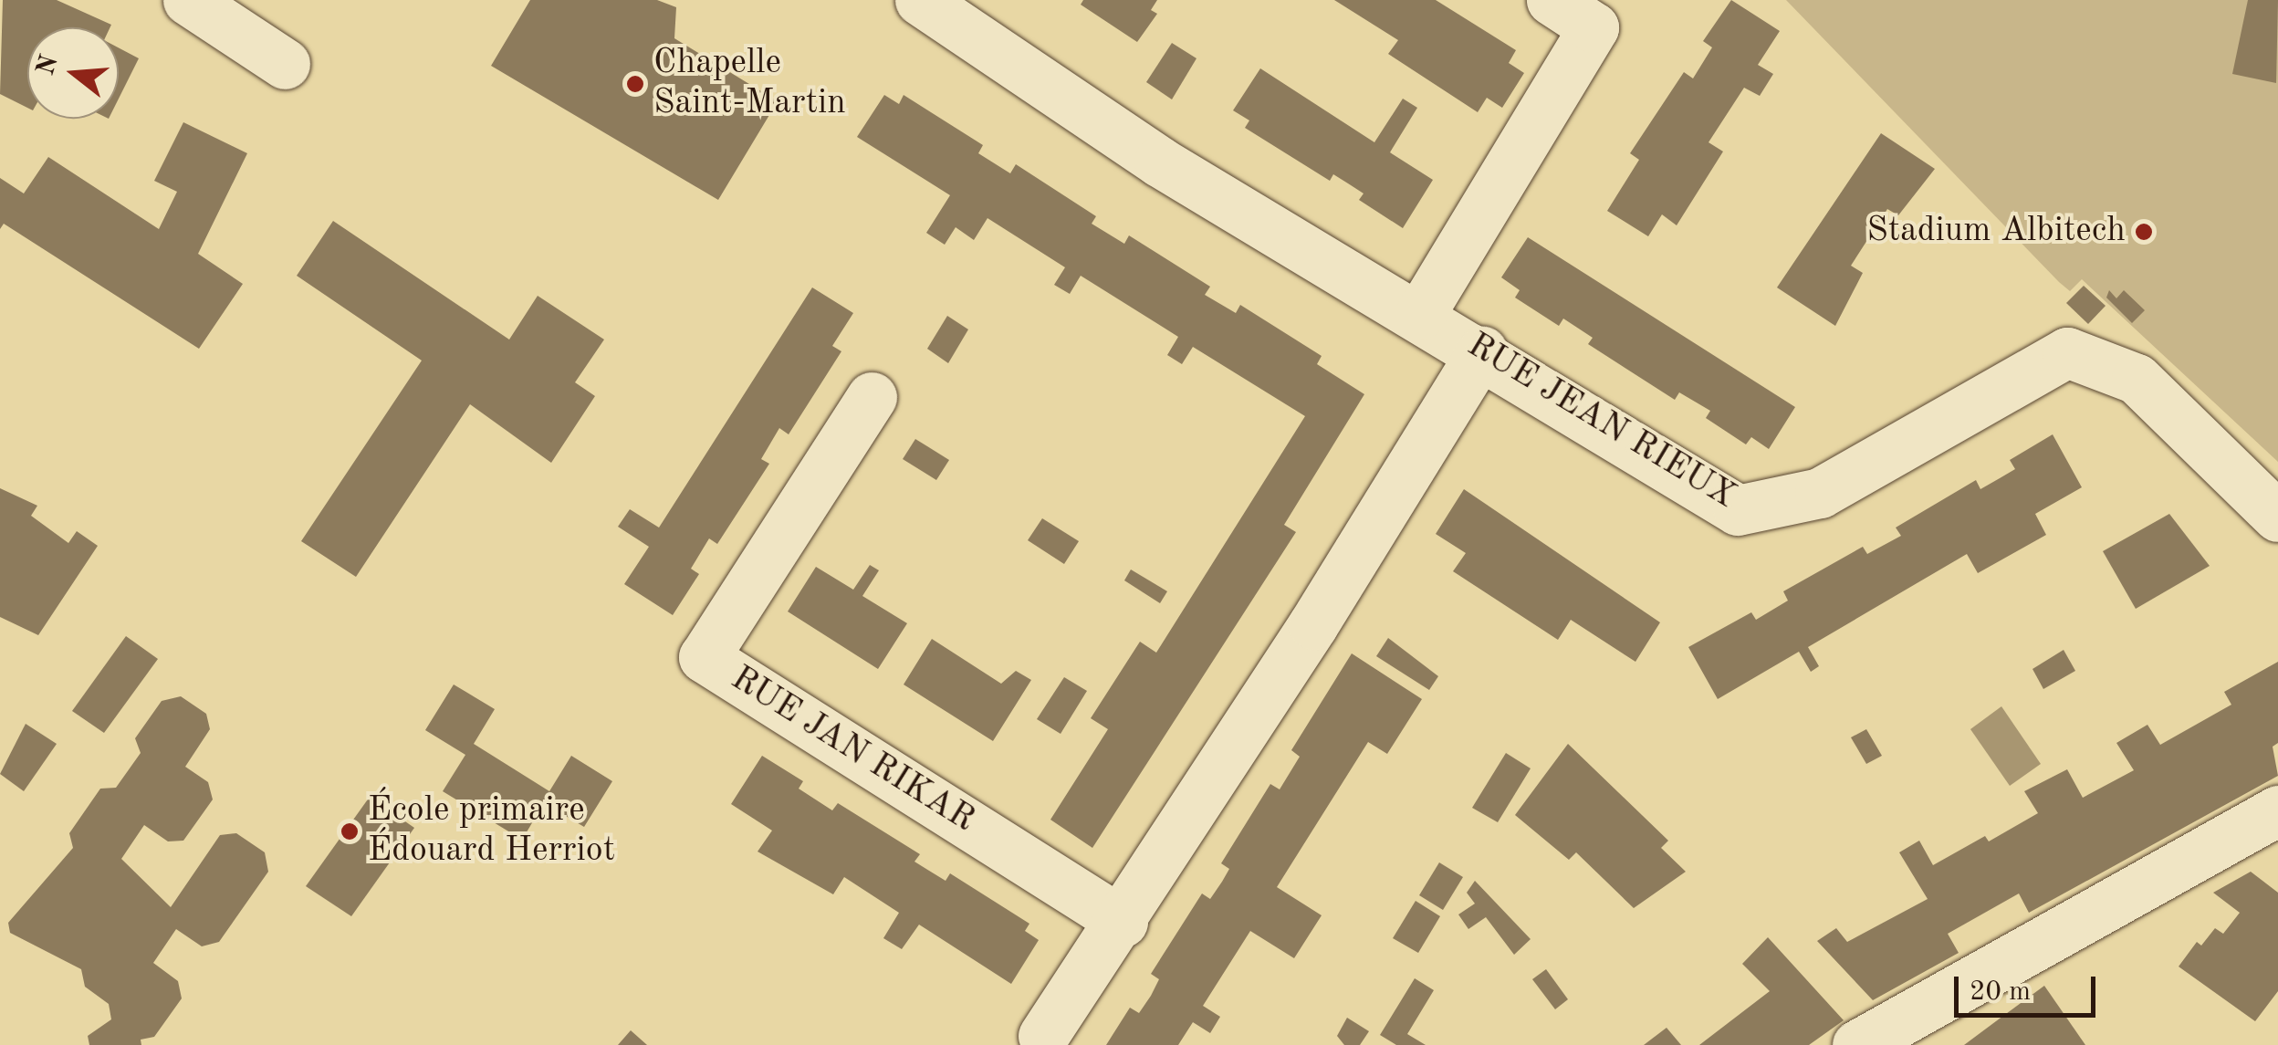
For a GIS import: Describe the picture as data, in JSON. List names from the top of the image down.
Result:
{
  "streets": {
    "street": ["RUE JEAN RIEUX", "RUE JAN RIKAR"]
  },
  "places": ["Chapelle Saint-Martin", "Stadium Albitech", "École primaire Édouard Herriot"],
  "scale_bar": "20 m",
  "north": "left"
}
